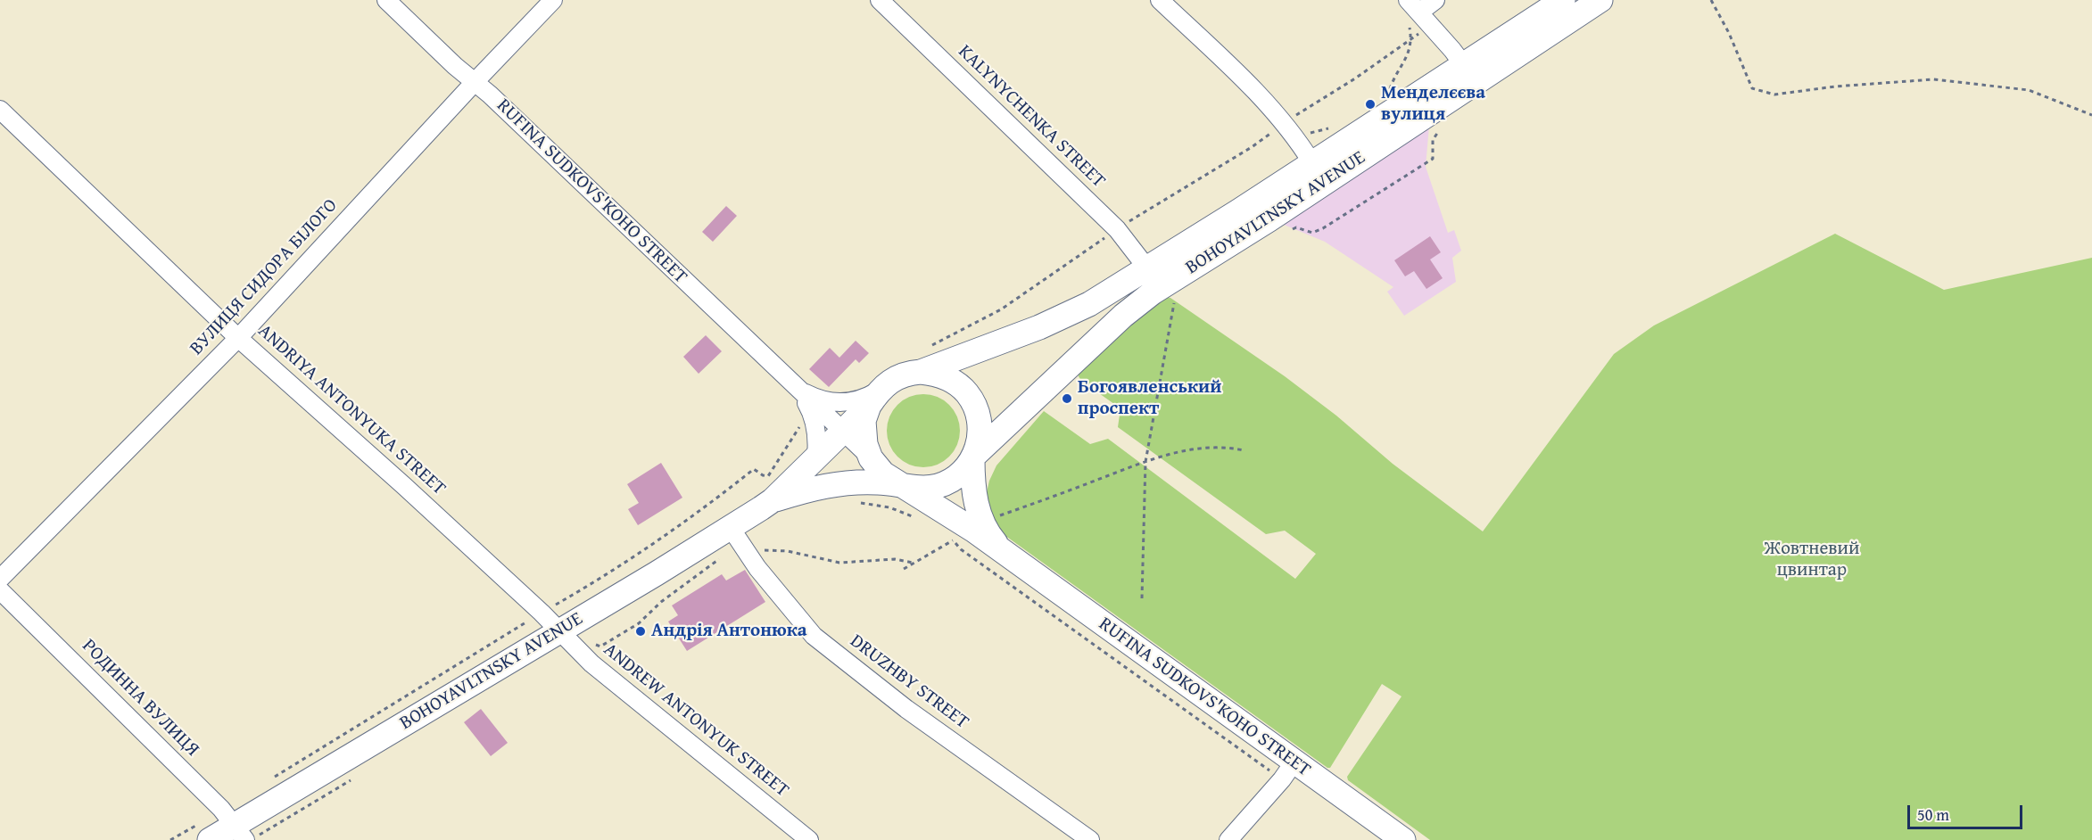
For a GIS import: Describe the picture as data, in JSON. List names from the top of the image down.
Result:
{
  "streets": {
    "main road": ["RUFINA SUDKOVS'KOHO STREET", "BOHOYAVLTNSKY AVENUE"],
    "street": [
      "KALYNYCHENKA STREET",
      "ВУЛИЦЯ СИДОРА БІЛОГО",
      "ANDRIYA ANTONYUKA STREET",
      "DRUZHBY STREET",
      "РОДИННА ВУЛИЦЯ",
      "ANDREW ANTONYUK STREET"
    ]
  },
  "crossings": [
    ["KALYNYCHENKA STREET", "BOHOYAVLTNSKY AVENUE"],
    ["RUFINA SUDKOVS'KOHO STREET", "BOHOYAVLTNSKY AVENUE"],
    ["RUFINA SUDKOVS'KOHO STREET", "ВУЛИЦЯ СИДОРА БІЛОГО"],
    ["BOHOYAVLTNSKY AVENUE", "ANDRIYA ANTONYUKA STREET"],
    ["BOHOYAVLTNSKY AVENUE", "DRUZHBY STREET"],
    ["BOHOYAVLTNSKY AVENUE", "РОДИННА ВУЛИЦЯ"],
    ["BOHOYAVLTNSKY AVENUE", "ANDREW ANTONYUK STREET"],
    ["ВУЛИЦЯ СИДОРА БІЛОГО", "ANDRIYA ANTONYUKA STREET"],
    ["ANDRIYA ANTONYUKA STREET", "ANDREW ANTONYUK STREET"]
  ],
  "parks": ["Жовтневий цвинтар"],
  "places": ["Менделєєва вулиця", "Богоявленський проспект", "Андрія Антонюка"],
  "scale_bar": "50 m"
}
